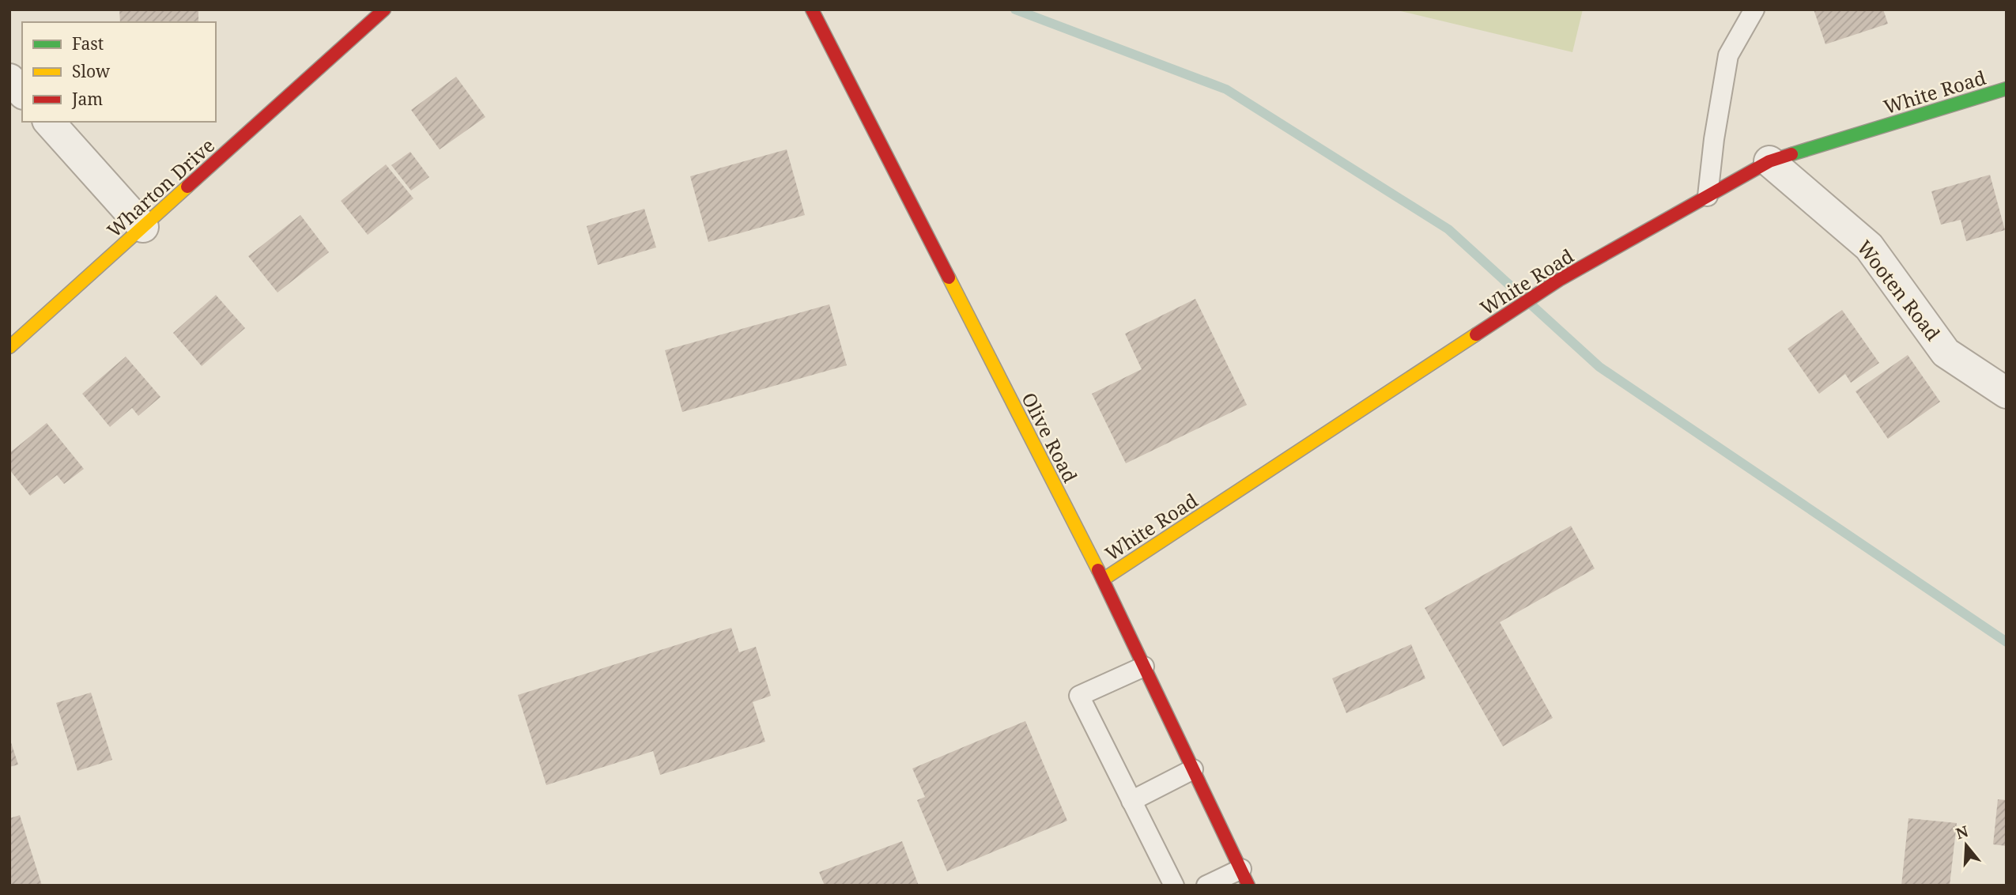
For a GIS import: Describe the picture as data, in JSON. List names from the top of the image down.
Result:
{
  "streets": {
    "street": [
      "White Road",
      "Wharton Drive",
      "Wooten Road",
      "Olive Road"
    ]
  },
  "crossings": [
    ["White Road", "Wooten Road"],
    ["White Road", "Olive Road"]
  ],
  "legend": ["Fast", "Slow", "Jam"],
  "north": "top"
}
